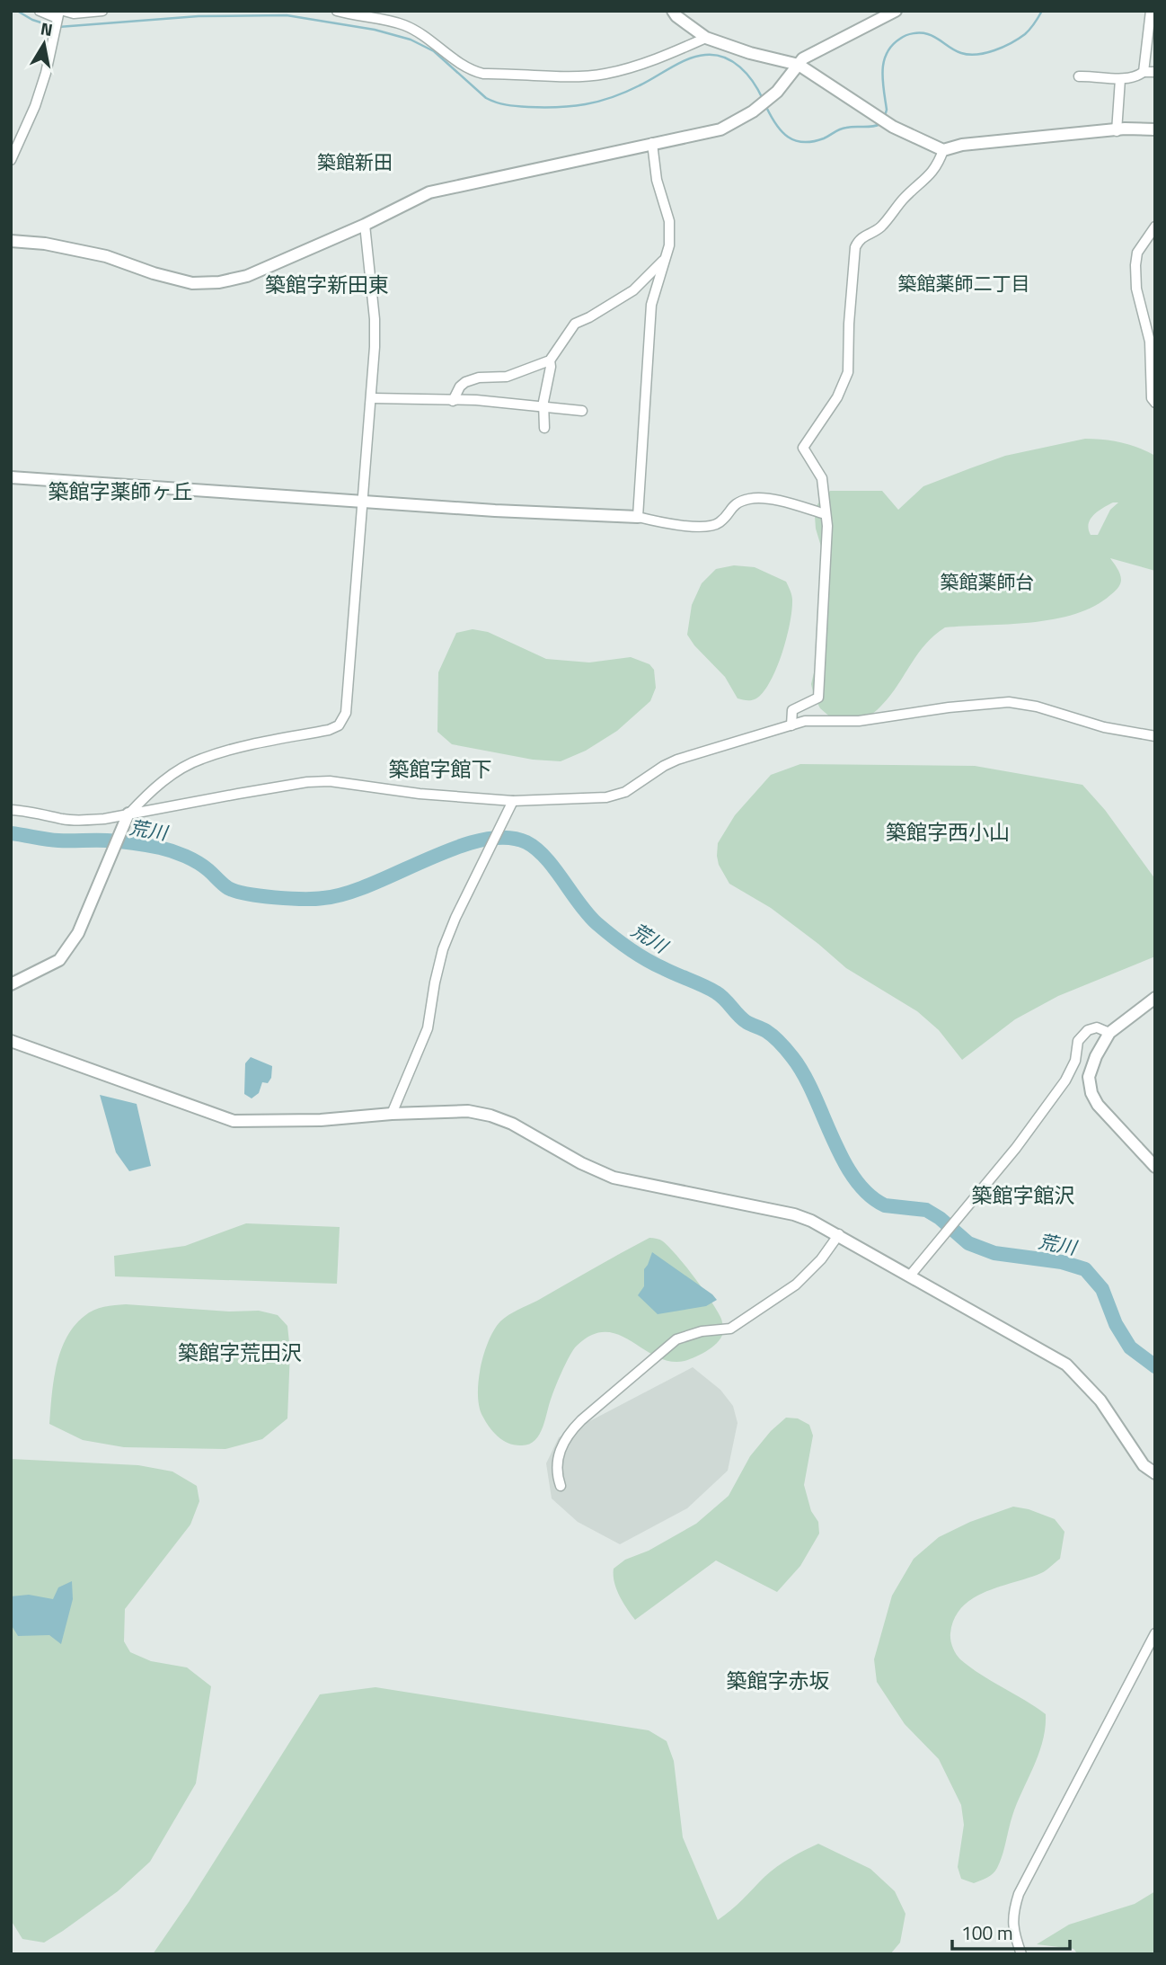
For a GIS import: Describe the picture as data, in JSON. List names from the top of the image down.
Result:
{
  "districts": [
    "築館新田",
    "築館薬師二丁目",
    "築館字新田東",
    "築館字薬師ヶ丘",
    "築館薬師台",
    "築館字館下",
    "築館字西小山",
    "築館字館沢",
    "築館字荒田沢",
    "築館字赤坂"
  ],
  "water": ["荒川"],
  "scale_bar": "100 m",
  "north": "top"
}
